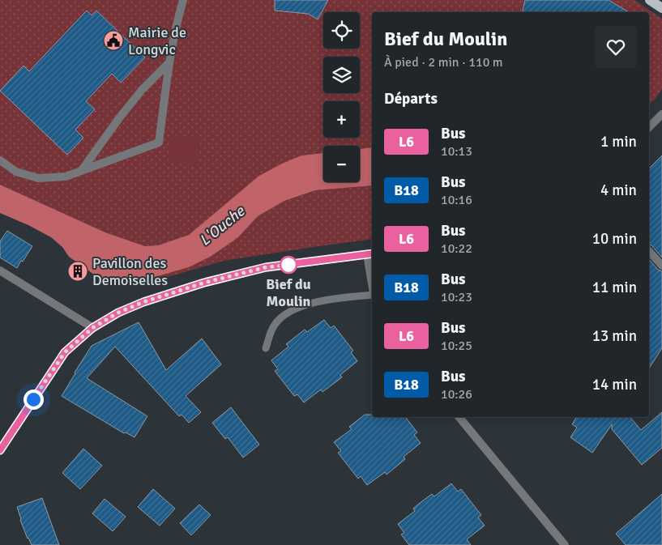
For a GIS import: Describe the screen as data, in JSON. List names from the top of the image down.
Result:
{
  "water": ["L'Ouche"],
  "places": {
    "public building": ["Mairie de Longvic"],
    "other": ["Bief du Moulin"],
    "building": ["Pavillon des Demoiselles"]
  },
  "lines": ["bus line L6"],
  "page": {
    "map_buttons": ["+", "−"],
    "heading": [
      ["Bief du Moulin", "À pied · 2 min · 110 m"],
      "Départs"
    ],
    "list": [
      {
        "mark": "L6",
        "name": "Bus",
        "note": "10:13",
        "value": "1 min"
      },
      {
        "mark": "B18",
        "name": "Bus",
        "note": "10:16",
        "value": "4 min"
      },
      {
        "mark": "L6",
        "name": "Bus",
        "note": "10:22",
        "value": "10 min"
      },
      {
        "mark": "B18",
        "name": "Bus",
        "note": "10:23",
        "value": "11 min"
      },
      {
        "mark": "L6",
        "name": "Bus",
        "note": "10:25",
        "value": "13 min"
      },
      {
        "mark": "B18",
        "name": "Bus",
        "note": "10:26",
        "value": "14 min"
      }
    ]
  }
}
